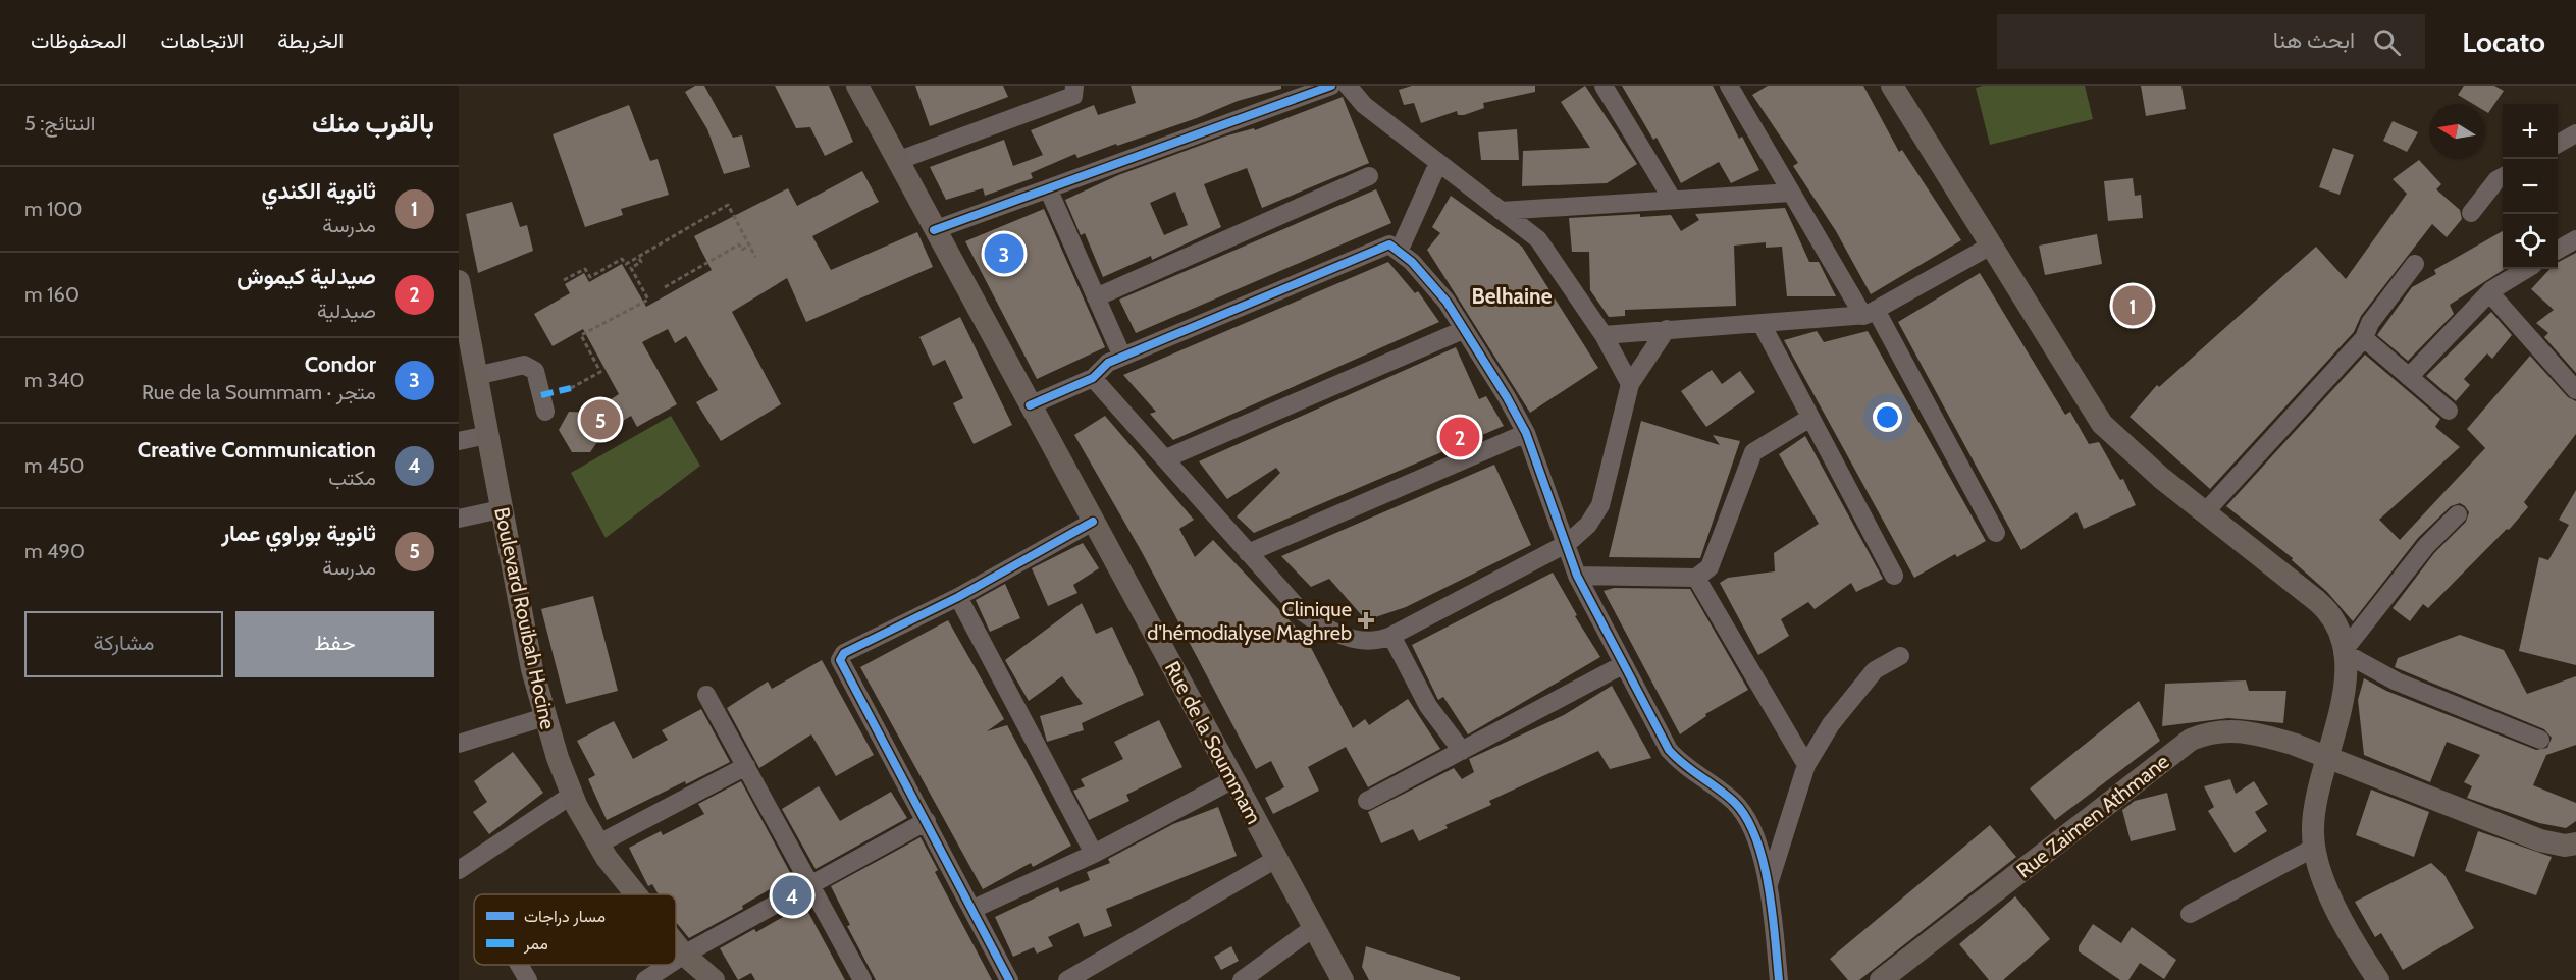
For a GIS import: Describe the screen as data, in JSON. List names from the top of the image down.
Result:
{
  "streets": {
    "main road": ["Boulevard Rouibah Hocine", "Rue de la Soummam", "Rue Zaimen Athmane"]
  },
  "districts": ["Belhaine"],
  "places": {
    "health": ["Clinique d'hémodialyse Maghreb"]
  },
  "legend": ["مسار دراجات", "ممر"],
  "north": "left",
  "page": {
    "header": "Locato",
    "search": "ابحث هنا",
    "nav": ["الخريطة", "الاتجاهات", "المحفوظات"],
    "heading": ["بالقرب منك", "النتائج: 5"],
    "map_buttons": ["+", "−"],
    "list": [
      {
        "mark": "1",
        "name": "ثانوية الكندي",
        "note": "مدرسة",
        "value": "100 m"
      },
      {
        "mark": "2",
        "name": "صيدلية كيموش",
        "note": "صيدلية",
        "value": "160 m"
      },
      {
        "mark": "3",
        "name": "Condor",
        "note": "متجر · Rue de la Soummam",
        "value": "340 m"
      },
      {
        "mark": "4",
        "name": "Creative Communication",
        "note": "مكتب",
        "value": "450 m"
      },
      {
        "mark": "5",
        "name": "ثانوية بوراوي عمار",
        "note": "مدرسة",
        "value": "490 m"
      }
    ],
    "pins": [
      "3",
      "1",
      "5",
      "2",
      "4"
    ],
    "buttons": ["حفظ", "مشاركة"]
  }
}
